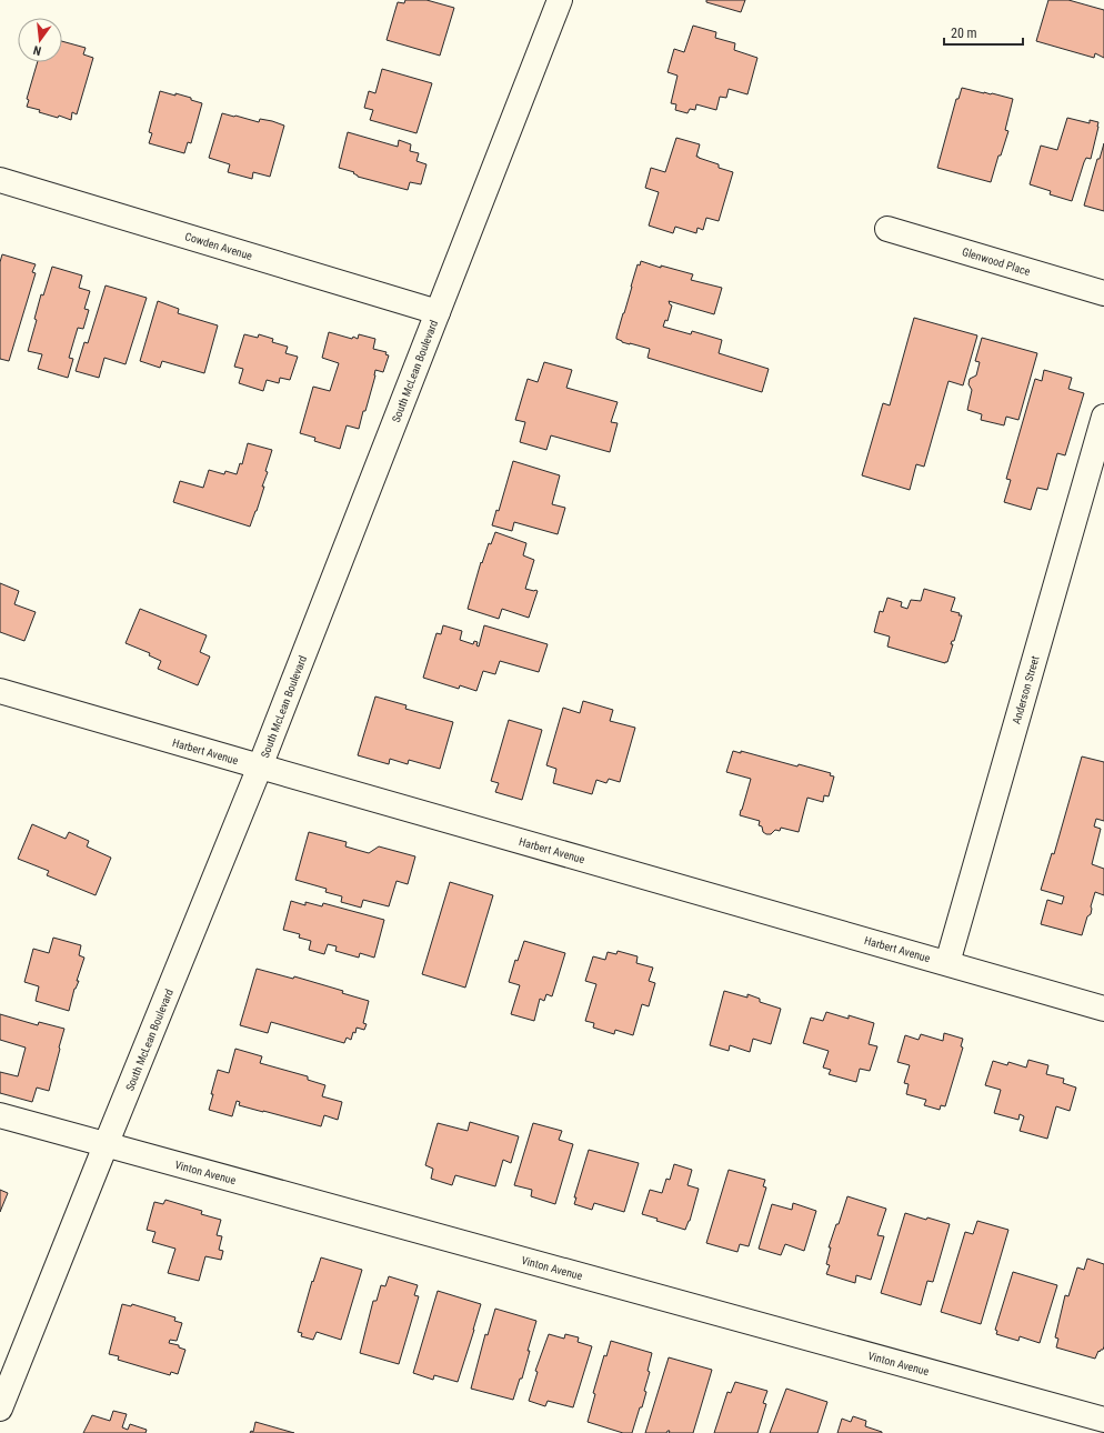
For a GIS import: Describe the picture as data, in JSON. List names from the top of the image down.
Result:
{
  "streets": {
    "street": [
      "Cowden Avenue",
      "Glenwood Place",
      "South McLean Boulevard",
      "Anderson Street",
      "Harbert Avenue",
      "Vinton Avenue"
    ]
  },
  "crossings": [
    ["Cowden Avenue", "South McLean Boulevard"],
    ["South McLean Boulevard", "Harbert Avenue"],
    ["South McLean Boulevard", "Vinton Avenue"],
    ["Anderson Street", "Harbert Avenue"]
  ],
  "scale_bar": "20 m",
  "north": "bottom"
}
